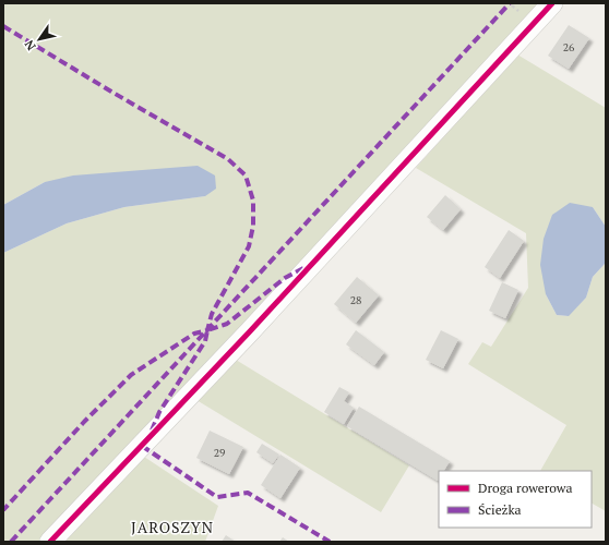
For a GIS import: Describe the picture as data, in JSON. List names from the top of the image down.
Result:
{
  "districts": ["JAROSZYN"],
  "house_numbers": ["26", "28", "29"],
  "legend": ["Droga rowerowa", "Ścieżka"],
  "north": "bottom left"
}
